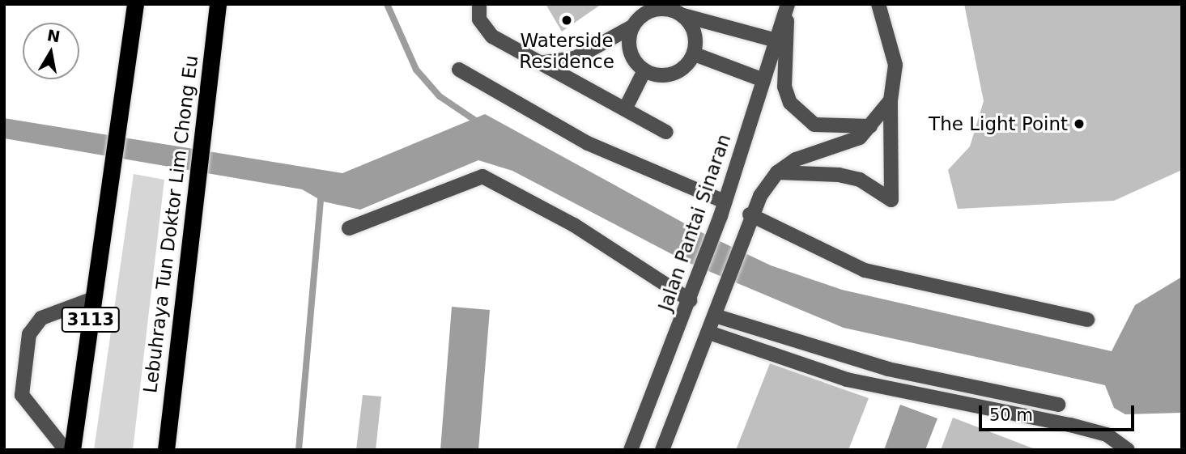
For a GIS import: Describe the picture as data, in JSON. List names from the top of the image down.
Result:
{
  "streets": {
    "highway": ["Lebuhraya Tun Doktor Lim Chong Eu", "3113"],
    "street": ["Jalan Pantai Sinaran"]
  },
  "places": ["Waterside Residence", "The Light Point"],
  "scale_bar": "50 m",
  "north": "top"
}
